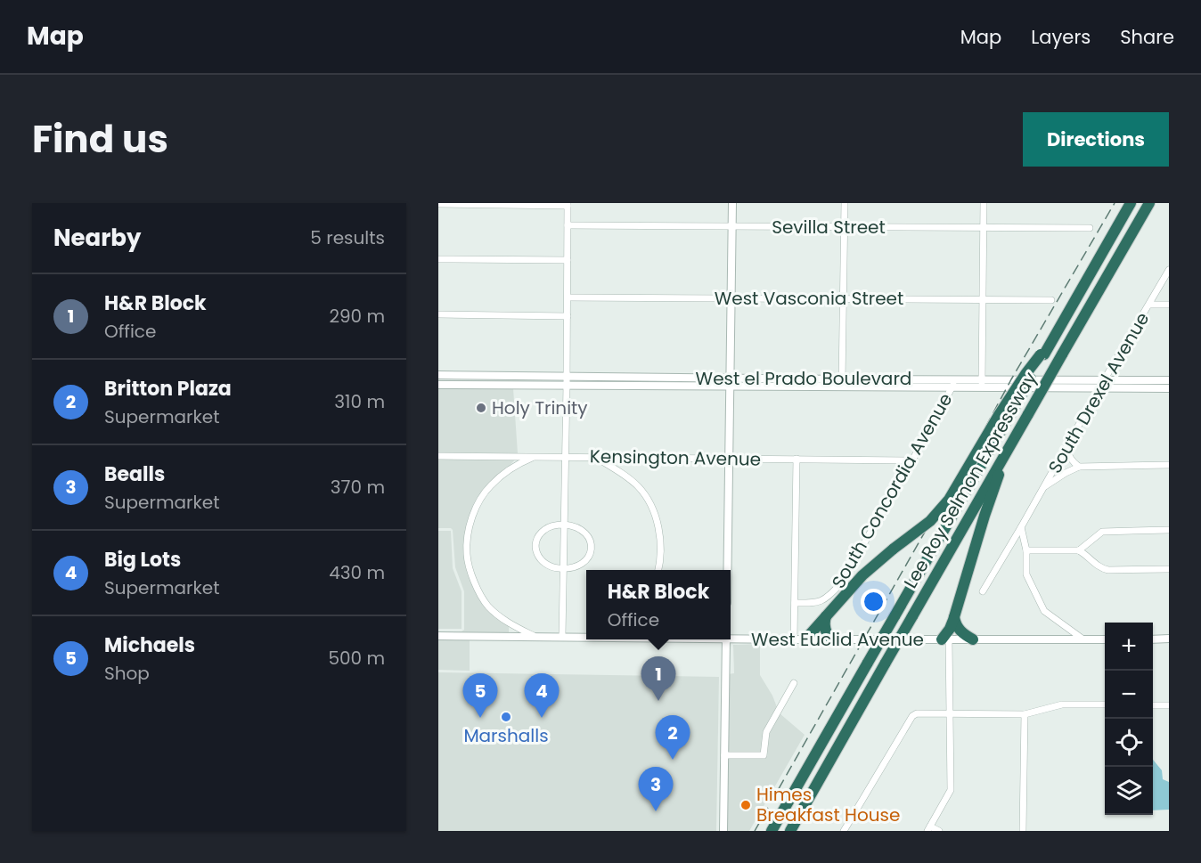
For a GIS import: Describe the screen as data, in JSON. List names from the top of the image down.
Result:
{
  "streets": {
    "highway": ["Lee Roy Selmon Expressway"],
    "street": [
      "Sevilla Street",
      "West Vasconia Street",
      "West el Prado Boulevard",
      "South Drexel Avenue",
      "Kensington Avenue",
      "South Concordia Avenue",
      "West Euclid Avenue"
    ]
  },
  "crossings": [
    ["West el Prado Boulevard", "South Drexel Avenue"],
    ["West el Prado Boulevard", "South Concordia Avenue"],
    ["Kensington Avenue", "South Concordia Avenue"]
  ],
  "places": ["Holy Trinity", "Marshalls", "Himes Breakfast House"],
  "page": {
    "header": "Map",
    "nav": ["Map", "Layers", "Share"],
    "title": "Find us",
    "buttons": "Directions",
    "heading": ["Nearby", "5 results"],
    "list": [
      {
        "mark": "1",
        "name": "H&R Block",
        "note": "Office",
        "value": "290 m"
      },
      {
        "mark": "2",
        "name": "Britton Plaza",
        "note": "Supermarket",
        "value": "310 m"
      },
      {
        "mark": "3",
        "name": "Bealls",
        "note": "Supermarket",
        "value": "370 m"
      },
      {
        "mark": "4",
        "name": "Big Lots",
        "note": "Supermarket",
        "value": "430 m"
      },
      {
        "mark": "5",
        "name": "Michaels",
        "note": "Shop",
        "value": "500 m"
      }
    ],
    "popup": ["H&R Block", "Office"],
    "map_buttons": ["+", "−"],
    "pins": [
      "1",
      "4",
      "5",
      "2",
      "3"
    ]
  }
}
